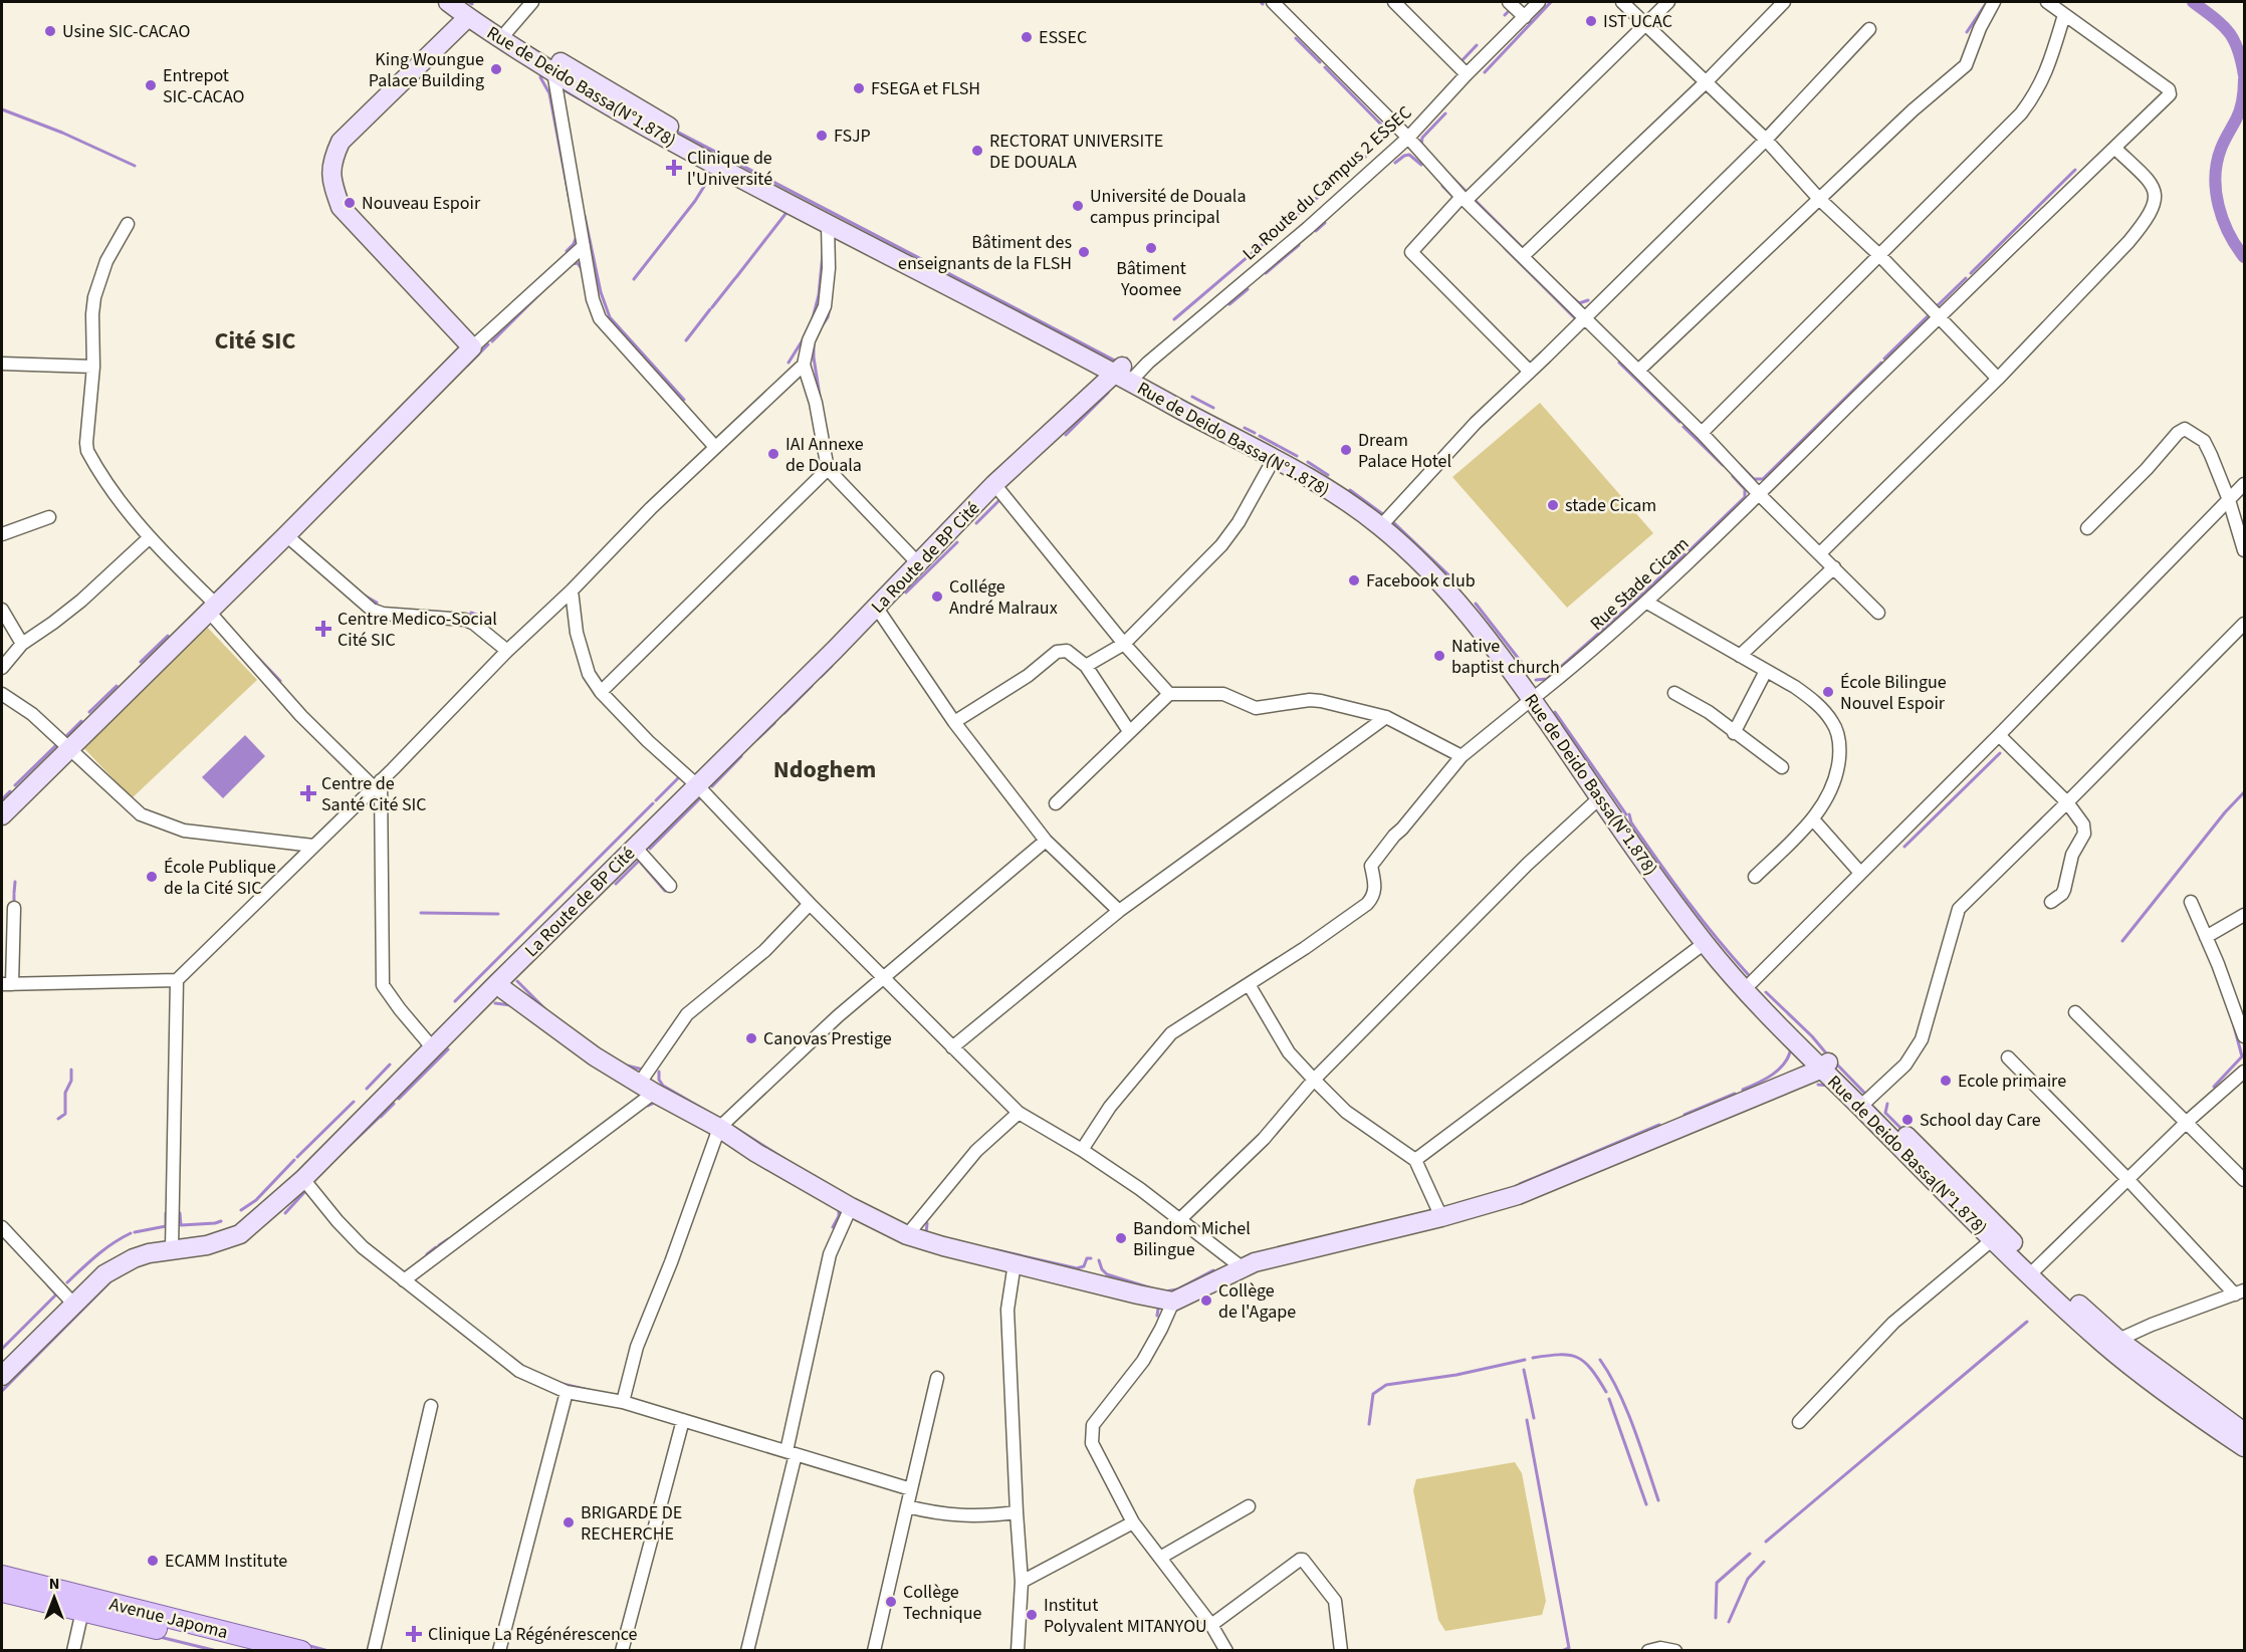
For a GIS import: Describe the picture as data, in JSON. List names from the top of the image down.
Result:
{
  "streets": {
    "main road": ["Rue de Deido Bassa(N°1.878)", "La Route de BP Cité", "Avenue Japoma"],
    "street": ["La Route du Campus 2 ESSEC", "Rue Stade Cicam"]
  },
  "crossings": [
    ["Rue de Deido Bassa(N°1.878)", "La Route du Campus 2 ESSEC"],
    ["Rue de Deido Bassa(N°1.878)", "La Route de BP Cité"],
    ["Rue de Deido Bassa(N°1.878)", "Rue Stade Cicam"],
    ["La Route du Campus 2 ESSEC", "La Route de BP Cité"]
  ],
  "districts": ["Cité SIC", "Ndoghem"],
  "places": {
    "other": [
      "IST UCAC",
      "Usine SIC-CACAO",
      "ESSEC",
      "King Woungue Palace Building",
      "Entrepot SIC-CACAO",
      "FSEGA et FLSH",
      "FSJP",
      "RECTORAT UNIVERSITE DE DOUALA",
      "Nouveau Espoir",
      "Université de Douala campus principal",
      "Bâtiment Yoomee",
      "Bâtiment des enseignants de la FLSH",
      "Dream Palace Hotel",
      "IAI Annexe de Douala",
      "stade Cicam",
      "Facebook club",
      "Collége André Malraux",
      "Native baptist church",
      "École Bilingue Nouvel Espoir",
      "École Publique de la Cité SIC",
      "Canovas Prestige",
      "Ecole primaire",
      "School day Care",
      "Bandom Michel Bilingue",
      "Collège de l'Agape",
      "BRIGARDE DE RECHERCHE",
      "ECAMM Institute",
      "Collège Technique",
      "Institut Polyvalent MITANYOU"
    ],
    "health": [
      "Clinique de l'Université",
      "Centre Medico-Social Cité SIC",
      "Centre de Santé Cité SIC",
      "Clinique La Régénérescence"
    ]
  },
  "north": "top"
}
